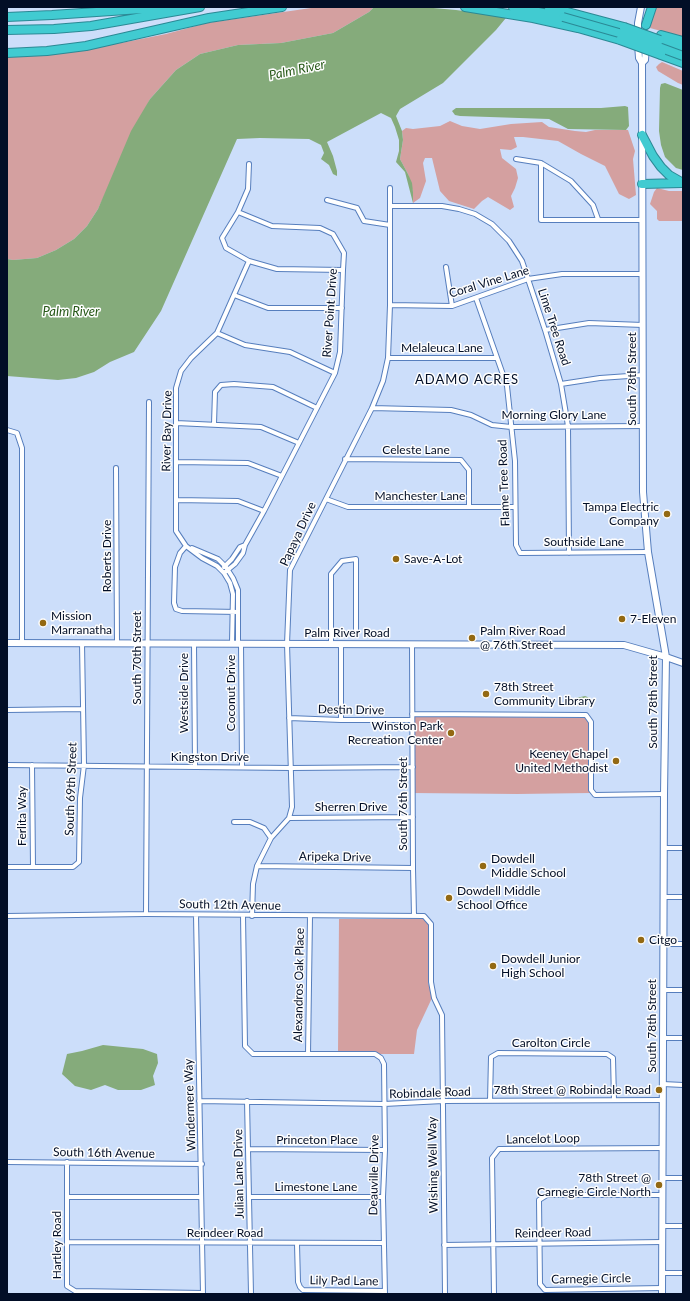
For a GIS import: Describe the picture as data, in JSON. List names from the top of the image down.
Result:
{
  "streets": {
    "street": [
      "Coral Vine Lane",
      "River Point Drive",
      "Lime Tree Road",
      "Melaleuca Lane",
      "South 78th Street",
      "Morning Glory Lane",
      "River Bay Drive",
      "Celeste Lane",
      "Flame Tree Road",
      "Manchester Lane",
      "Papaya Drive",
      "Southside Lane",
      "Roberts Drive",
      "Palm River Road",
      "South 70th Street",
      "Westside Drive",
      "Coconut Drive",
      "Destin Drive",
      "Kingston Drive",
      "South 69th Street",
      "South 76th Street",
      "Sherren Drive",
      "Ferlita Way",
      "Aripeka Drive",
      "South 12th Avenue",
      "Alexandros Oak Place",
      "Carolton Circle",
      "Robindale Road",
      "Windermere Way",
      "Lancelot Loop",
      "Princeton Place",
      "South 16th Avenue",
      "Wishing Well Way",
      "Julian Lane Drive",
      "Deauville Drive",
      "Limestone Lane",
      "Reindeer Road",
      "Hartley Road",
      "Carnegie Circle",
      "Lily Pad Lane"
    ]
  },
  "crossings": [
    ["Coral Vine Lane", "Lime Tree Road"],
    ["Coral Vine Lane", "South 78th Street"],
    ["Coral Vine Lane", "Flame Tree Road"],
    ["Coral Vine Lane", "Papaya Drive"],
    ["River Point Drive", "River Bay Drive"],
    ["Lime Tree Road", "Morning Glory Lane"],
    ["Lime Tree Road", "Papaya Drive"],
    ["Lime Tree Road", "Southside Lane"],
    ["Melaleuca Lane", "Flame Tree Road"],
    ["Melaleuca Lane", "Papaya Drive"],
    ["South 78th Street", "Morning Glory Lane"],
    ["South 78th Street", "Southside Lane"],
    ["South 78th Street", "Palm River Road"],
    ["South 78th Street", "Robindale Road"],
    ["South 78th Street", "Lancelot Loop"],
    ["South 78th Street", "Reindeer Road"],
    ["South 78th Street", "Carnegie Circle"],
    ["Morning Glory Lane", "Flame Tree Road"],
    ["Morning Glory Lane", "Papaya Drive"],
    ["Celeste Lane", "Manchester Lane"],
    ["Celeste Lane", "Papaya Drive"],
    ["Flame Tree Road", "Manchester Lane"],
    ["Flame Tree Road", "Southside Lane"],
    ["Manchester Lane", "Papaya Drive"],
    ["Papaya Drive", "Palm River Road"],
    ["Papaya Drive", "Destin Drive"],
    ["Papaya Drive", "Kingston Drive"],
    ["Papaya Drive", "Sherren Drive"],
    ["Roberts Drive", "Palm River Road"],
    ["Palm River Road", "South 70th Street"],
    ["Palm River Road", "Westside Drive"],
    ["Palm River Road", "Coconut Drive"],
    ["Palm River Road", "South 69th Street"],
    ["Palm River Road", "South 76th Street"],
    ["South 70th Street", "Kingston Drive"],
    ["South 70th Street", "South 12th Avenue"],
    ["Westside Drive", "Kingston Drive"],
    ["Coconut Drive", "Kingston Drive"],
    ["Destin Drive", "South 76th Street"],
    ["Kingston Drive", "South 69th Street"],
    ["Kingston Drive", "South 76th Street"],
    ["Kingston Drive", "Ferlita Way"],
    ["South 69th Street", "Ferlita Way"],
    ["South 76th Street", "Sherren Drive"],
    ["South 76th Street", "Aripeka Drive"],
    ["South 76th Street", "South 12th Avenue"],
    ["South 12th Avenue", "Alexandros Oak Place"],
    ["South 12th Avenue", "Windermere Way"],
    ["South 12th Avenue", "Wishing Well Way"],
    ["Alexandros Oak Place", "Deauville Drive"],
    ["Carolton Circle", "Robindale Road"],
    ["Robindale Road", "Windermere Way"],
    ["Robindale Road", "Wishing Well Way"],
    ["Robindale Road", "Julian Lane Drive"],
    ["Robindale Road", "Deauville Drive"],
    ["Windermere Way", "South 16th Avenue"],
    ["Windermere Way", "Reindeer Road"],
    ["Windermere Way", "Hartley Road"],
    ["Lancelot Loop", "Reindeer Road"],
    ["Princeton Place", "Julian Lane Drive"],
    ["Princeton Place", "Deauville Drive"],
    ["South 16th Avenue", "Hartley Road"],
    ["Wishing Well Way", "Reindeer Road"],
    ["Julian Lane Drive", "Limestone Lane"],
    ["Julian Lane Drive", "Reindeer Road"],
    ["Deauville Drive", "Limestone Lane"],
    ["Deauville Drive", "Reindeer Road"],
    ["Deauville Drive", "Lily Pad Lane"],
    ["Reindeer Road", "Hartley Road"],
    ["Reindeer Road", "Carnegie Circle"],
    ["Reindeer Road", "Lily Pad Lane"]
  ],
  "districts": ["ADAMO ACRES"],
  "water": ["Palm River"],
  "places": [
    "Tampa Electric Company",
    "Save-A-Lot",
    "7-Eleven",
    "Mission Marranatha",
    "Palm River Road @ 76th Street",
    "78th Street Community Library",
    "Winston Park Recreation Center",
    "Keeney Chapel United Methodist",
    "Dowdell Middle School",
    "Dowdell Middle School Office",
    "Citgo",
    "Dowdell Junior High School",
    "78th Street @ Robindale Road",
    "78th Street @ Carnegie Circle North"
  ]
}
